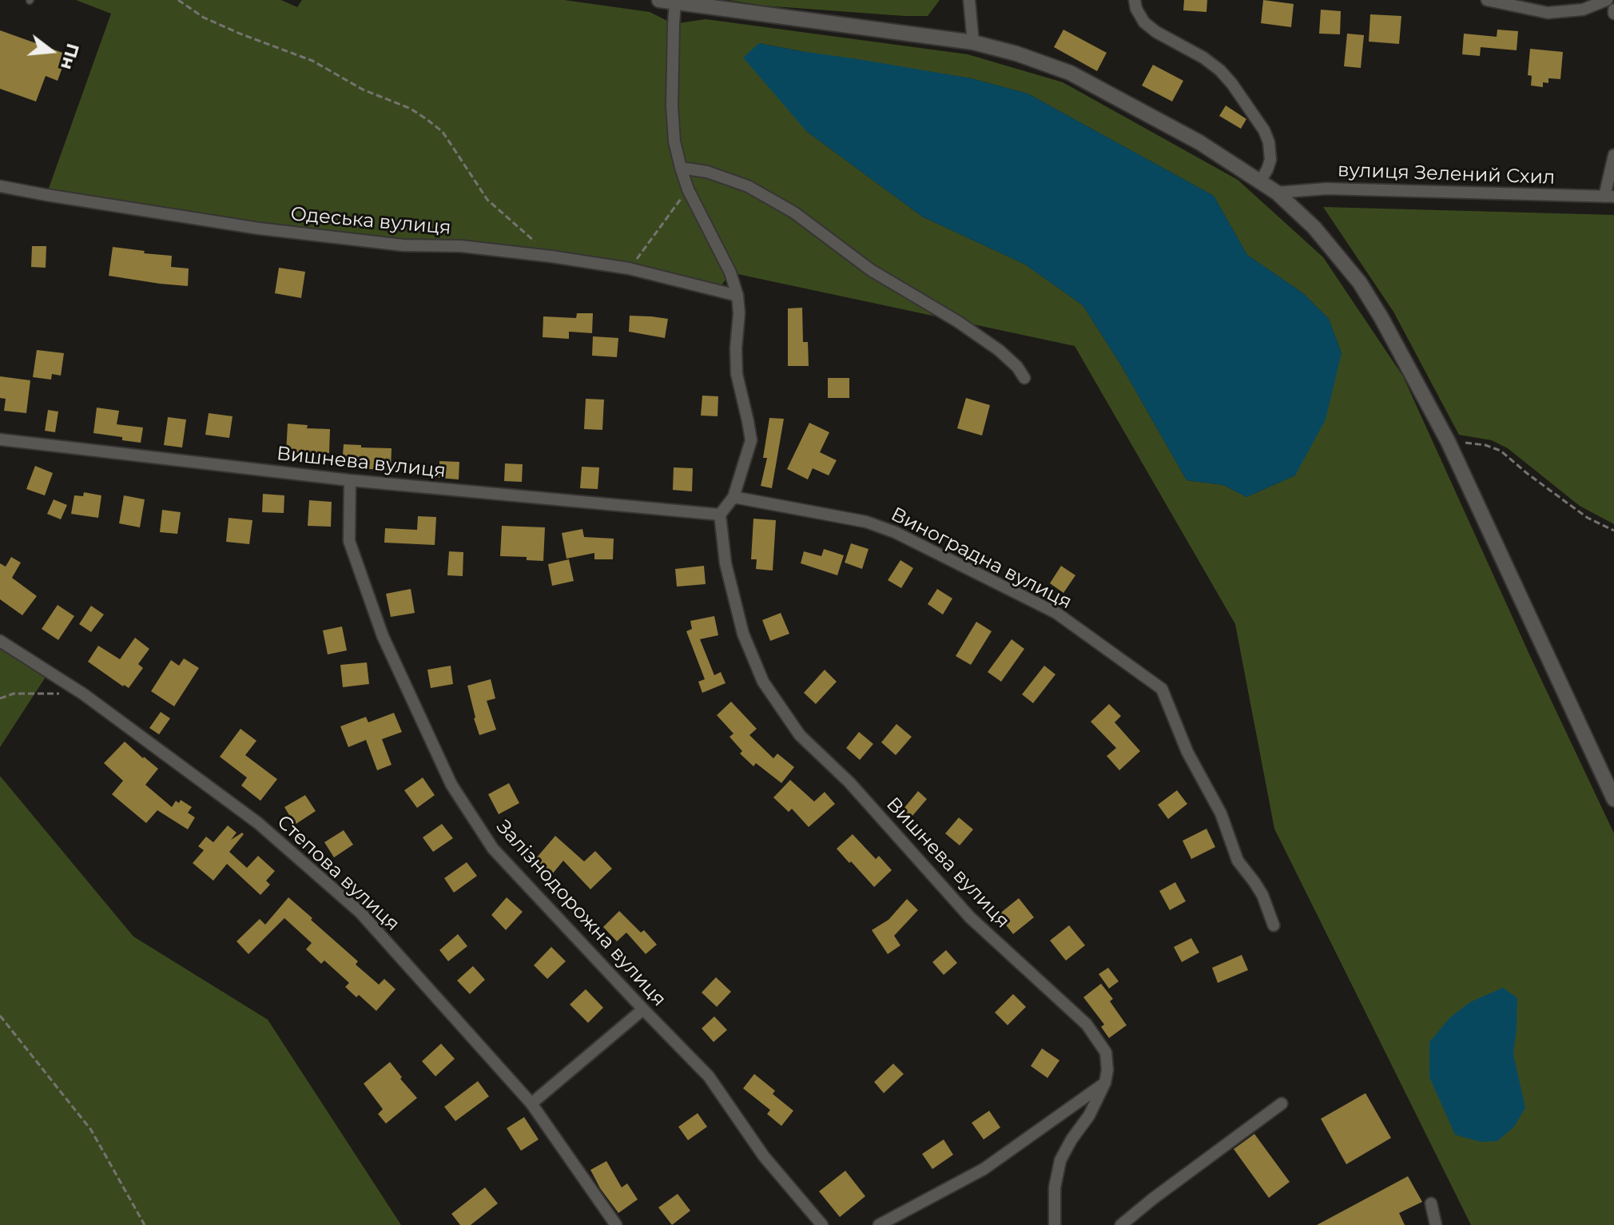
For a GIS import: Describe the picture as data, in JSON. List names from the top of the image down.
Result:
{
  "streets": {
    "street": [
      "вулиця Зелений Схил",
      "Одеська вулиця",
      "Вишнева вулиця",
      "Виноградна вулиця",
      "Степова вулиця",
      "Залізнодорожна вулиця"
    ]
  },
  "crossings": [
    ["Вишнева вулиця", "Залізнодорожна вулиця"]
  ],
  "north": "right"
}
